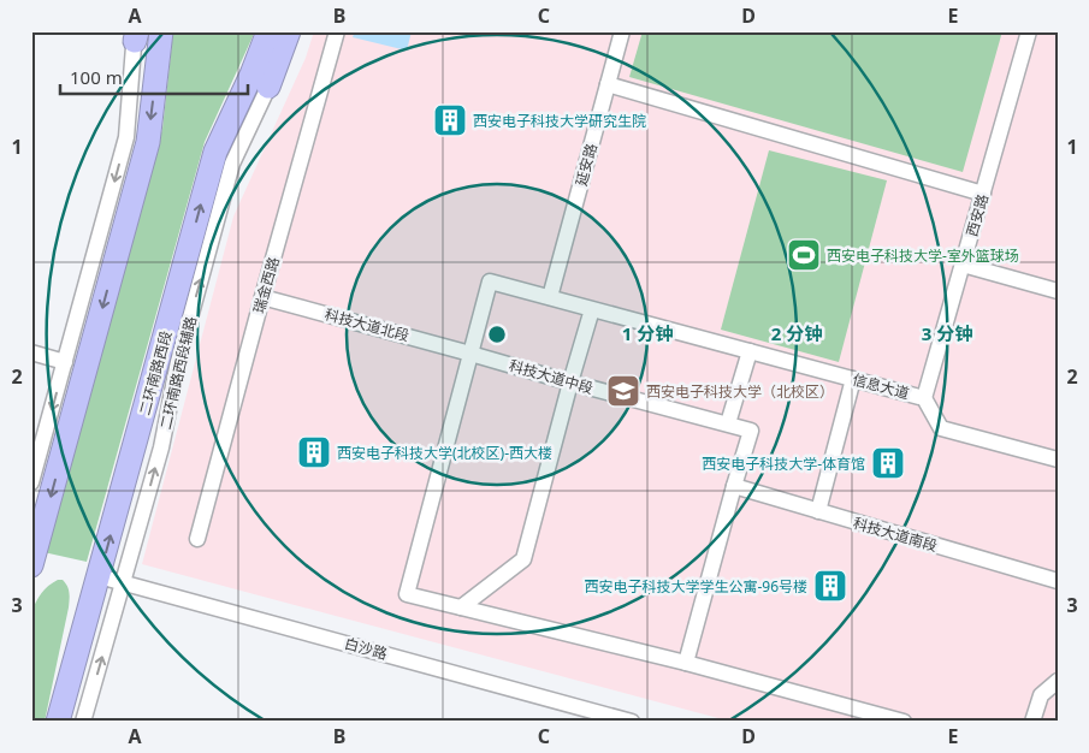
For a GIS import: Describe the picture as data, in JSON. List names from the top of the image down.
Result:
{
  "streets": {
    "highway": ["二环南路西段"],
    "street": [
      "延安路",
      "西安路",
      "瑞金西路",
      "科技大道北段",
      "二环南路西段辅路",
      "科技大道中段",
      "信息大道",
      "科技大道南段",
      "白沙路"
    ]
  },
  "crossings": [
    ["延安路", "信息大道"],
    ["西安路", "信息大道"],
    ["瑞金西路", "科技大道北段"],
    ["科技大道北段", "科技大道中段"],
    ["科技大道北段", "信息大道"],
    ["二环南路西段", "二环南路西段辅路"],
    ["二环南路西段", "白沙路"],
    ["二环南路西段辅路", "白沙路"],
    ["科技大道中段", "信息大道"],
    ["科技大道中段", "科技大道南段"]
  ],
  "places": {
    "building": [
      "西安电子科技大学研究生院",
      "西安电子科技大学(北校区)-西大楼",
      "西安电子科技大学-体育馆",
      "西安电子科技大学学生公寓-96号楼"
    ],
    "sports": ["西安电子科技大学-室外篮球场"],
    "school or university": ["西安电子科技大学（北校区）"]
  },
  "scale_bar": "100 m",
  "grid": {
    "columns": [
      "A",
      "B",
      "C",
      "D",
      "E"
    ],
    "rows": ["1", "2", "3"]
  },
  "rings": ["1 分钟", "2 分钟", "3 分钟"]
}
